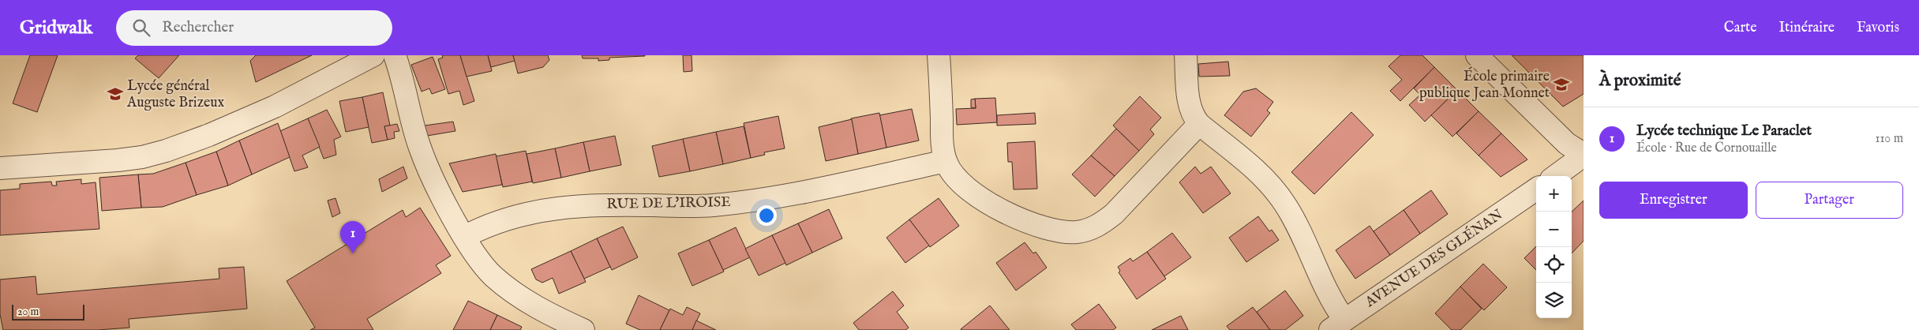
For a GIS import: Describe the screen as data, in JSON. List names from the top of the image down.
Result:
{
  "streets": {
    "street": ["RUE DE L'IROISE", "AVENUE DES GLÉNAN"]
  },
  "places": {
    "school or university": ["École primaire publique Jean Monnet", "Lycée général Auguste Brizeux"]
  },
  "scale_bar": "20 m",
  "page": {
    "header": "Gridwalk",
    "search": "Rechercher",
    "nav": ["Carte", "Itinéraire", "Favoris"],
    "heading": "À proximité",
    "list": [
      {
        "mark": "1",
        "name": "Lycée technique Le Paraclet",
        "note": "École · Rue de Cornouaille",
        "value": "110 m"
      }
    ],
    "buttons": ["Enregistrer", "Partager"],
    "map_buttons": ["+", "−"],
    "pins": "1",
    "scale": "20 m"
  }
}
